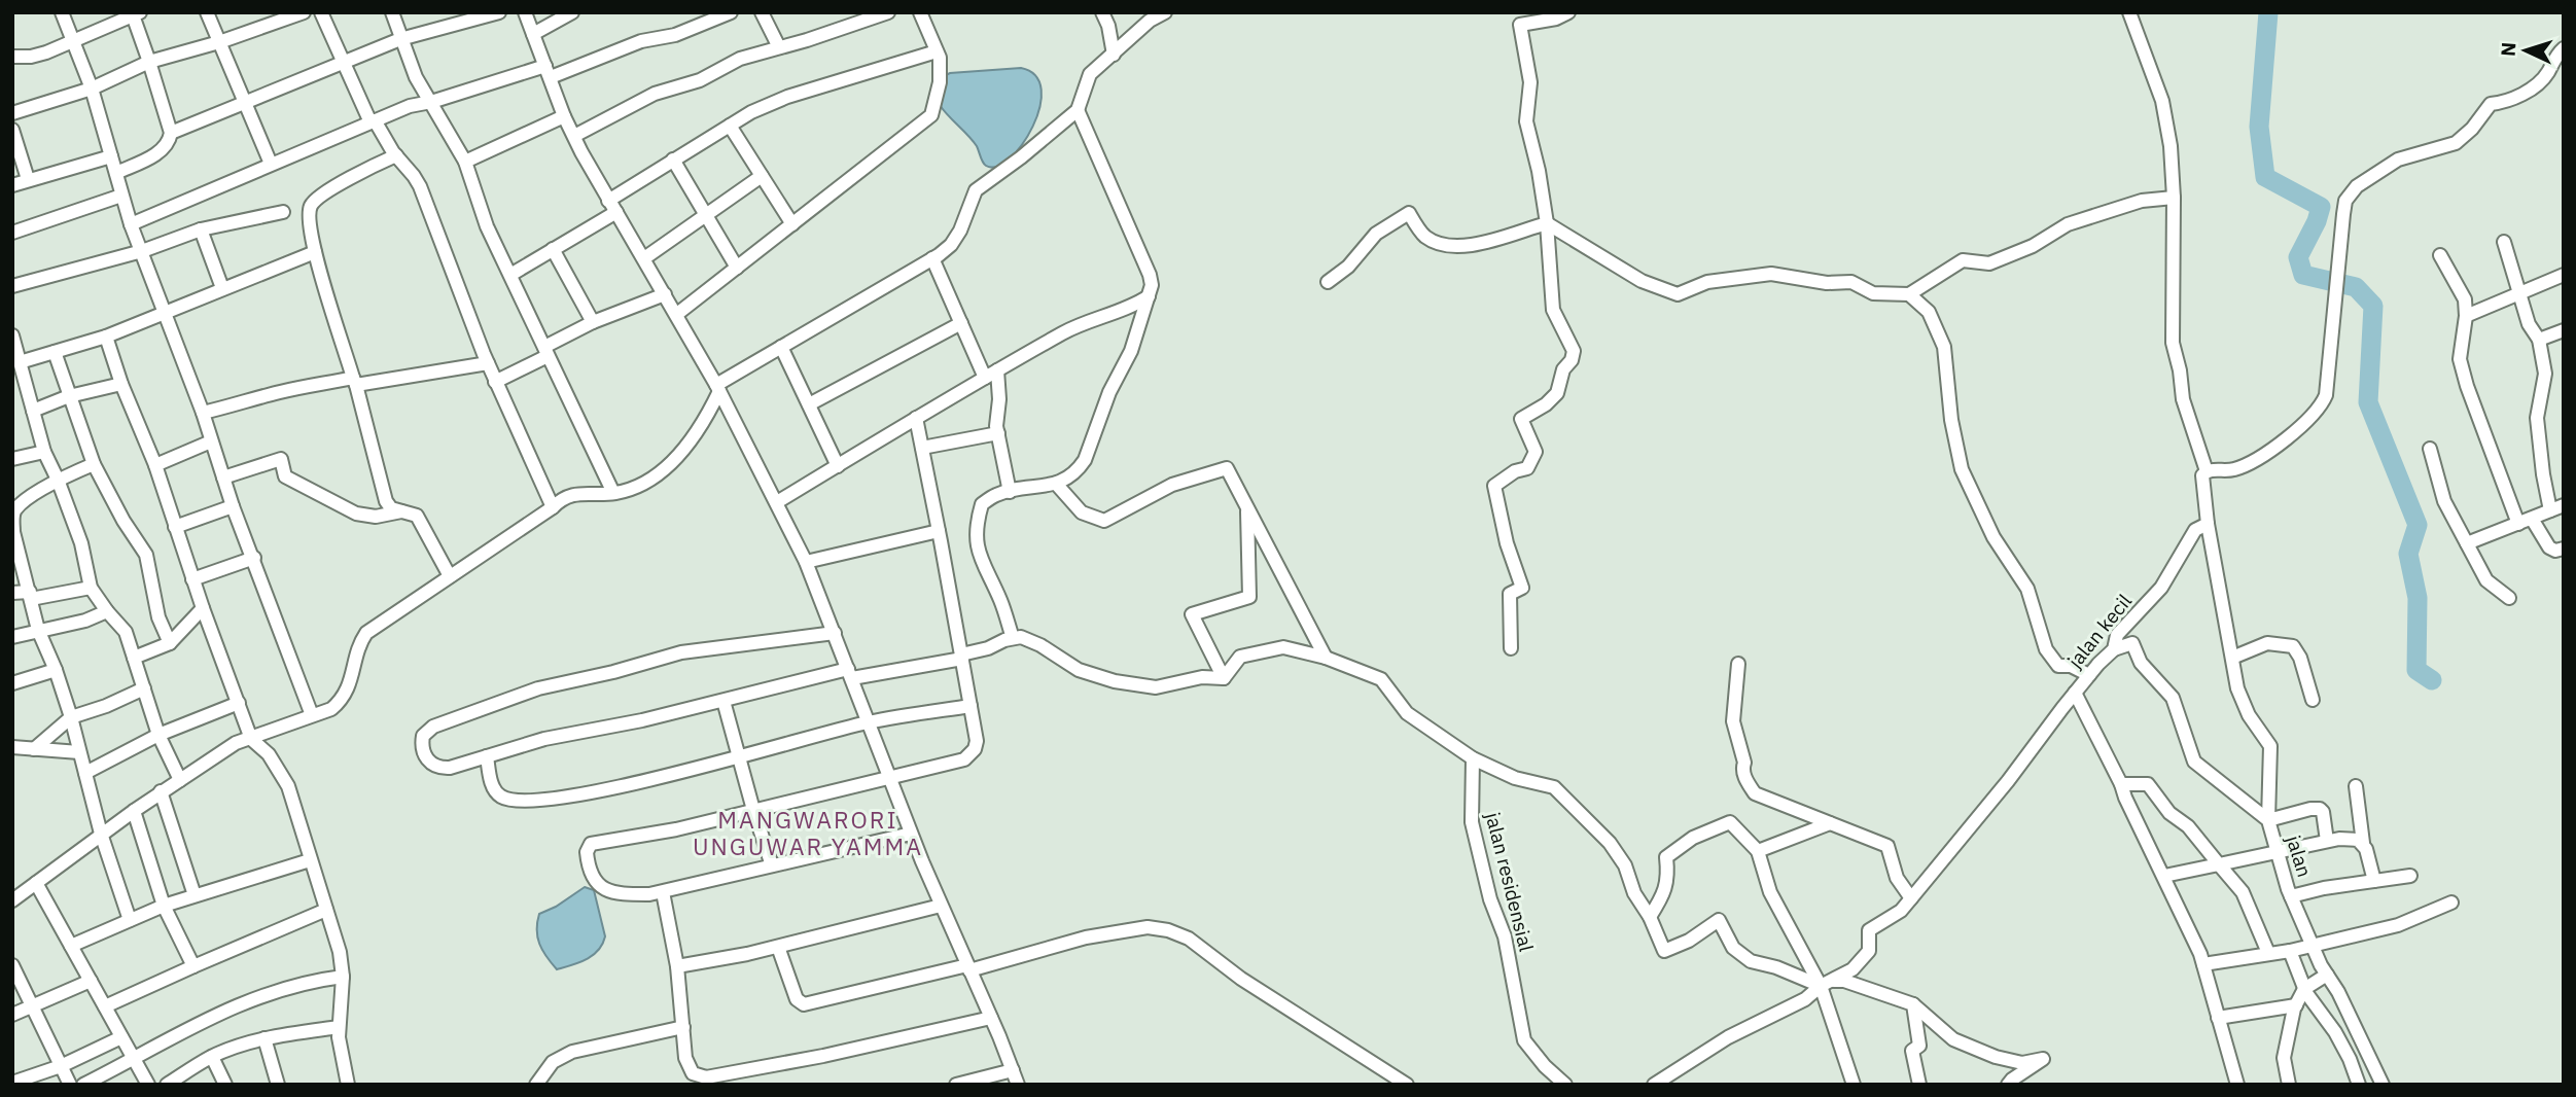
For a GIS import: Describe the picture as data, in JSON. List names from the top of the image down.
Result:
{
  "streets": {
    "street": ["jalan kecil", "jalan", "jalan residensial"]
  },
  "crossings": [
    ["jalan kecil", "jalan"]
  ],
  "districts": ["MANGWARORI UNGUWAR YAMMA"],
  "north": "left"
}
